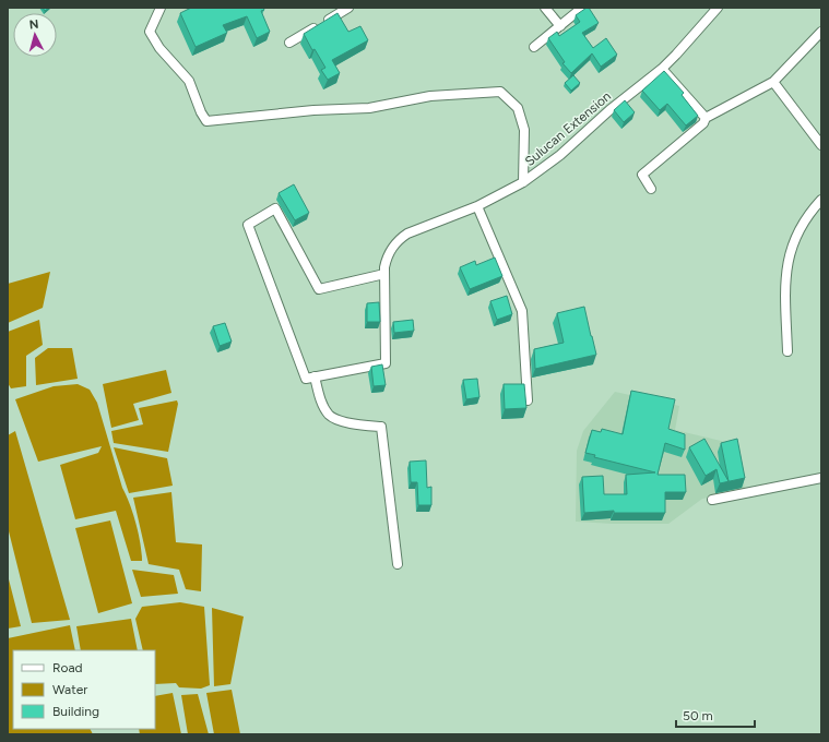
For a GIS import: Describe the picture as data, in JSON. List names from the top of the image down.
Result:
{
  "streets": {
    "street": ["Sulucan Extension"]
  },
  "legend": ["Road", "Water", "Building"],
  "scale_bar": "50 m",
  "north": "top"
}
